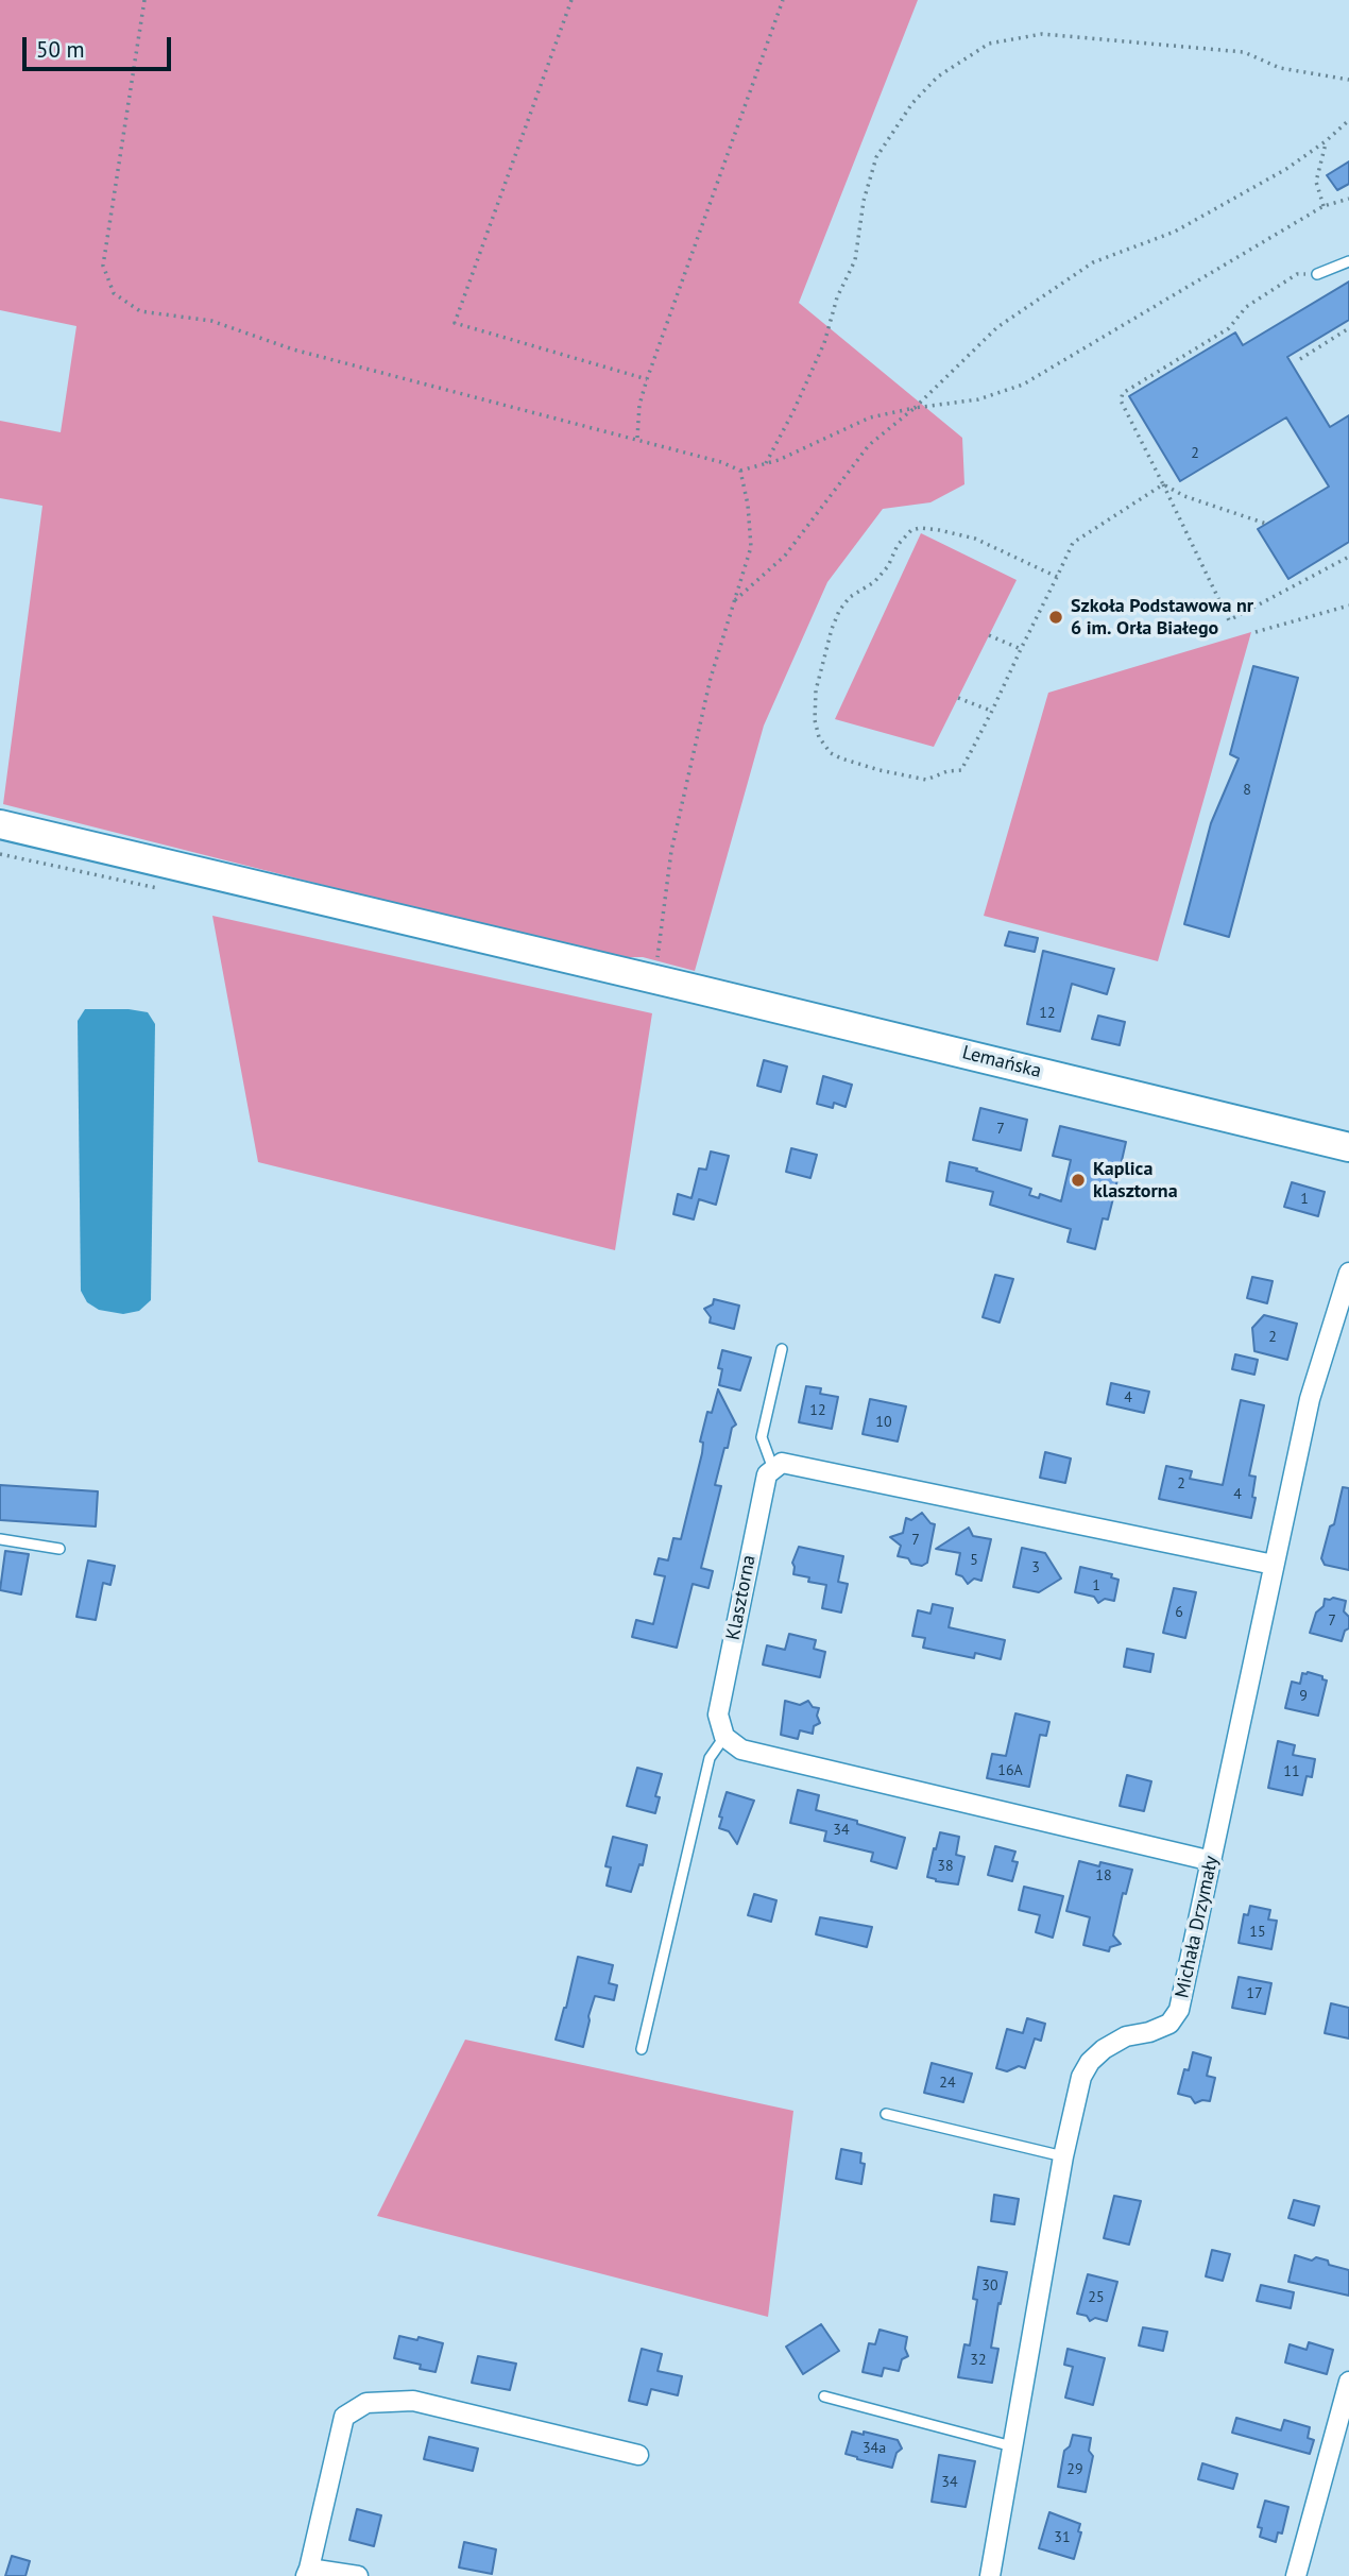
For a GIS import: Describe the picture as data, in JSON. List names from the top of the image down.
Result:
{
  "streets": {
    "main road": ["Lemańska"],
    "street": ["Klasztorna", "Michała Drzymały"]
  },
  "places": ["Szkoła Podstawowa nr 6 im. Orła Białego", "Kaplica klasztorna"],
  "house_numbers": [
    "2",
    "8",
    "12",
    "7",
    "1",
    "2",
    "4",
    "12",
    "10",
    "2",
    "4",
    "7",
    "5",
    "3",
    "1",
    "6",
    "7",
    "9",
    "16A",
    "11",
    "34",
    "38",
    "18",
    "15",
    "17",
    "24",
    "30",
    "25",
    "32",
    "34a",
    "29",
    "34",
    "31"
  ],
  "scale_bar": "50 m"
}
